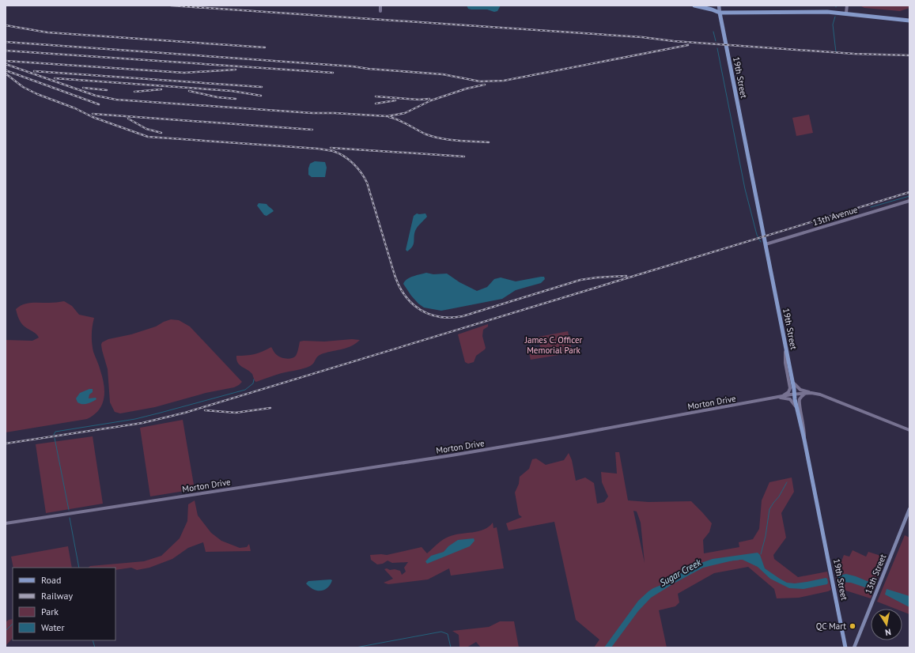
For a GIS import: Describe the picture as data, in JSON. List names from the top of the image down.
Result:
{
  "streets": {
    "main road": ["19th Street", "13th Street"],
    "street": ["13th Avenue", "Morton Drive"]
  },
  "crossings": [
    ["19th Street", "13th Avenue"],
    ["19th Street", "Morton Drive"]
  ],
  "water": ["Sugar Creek"],
  "parks": ["James C. Officer Memorial Park"],
  "places": ["QC Mart"],
  "legend": [
    "Road",
    "Railway",
    "Park",
    "Water"
  ],
  "north": "bottom"
}
